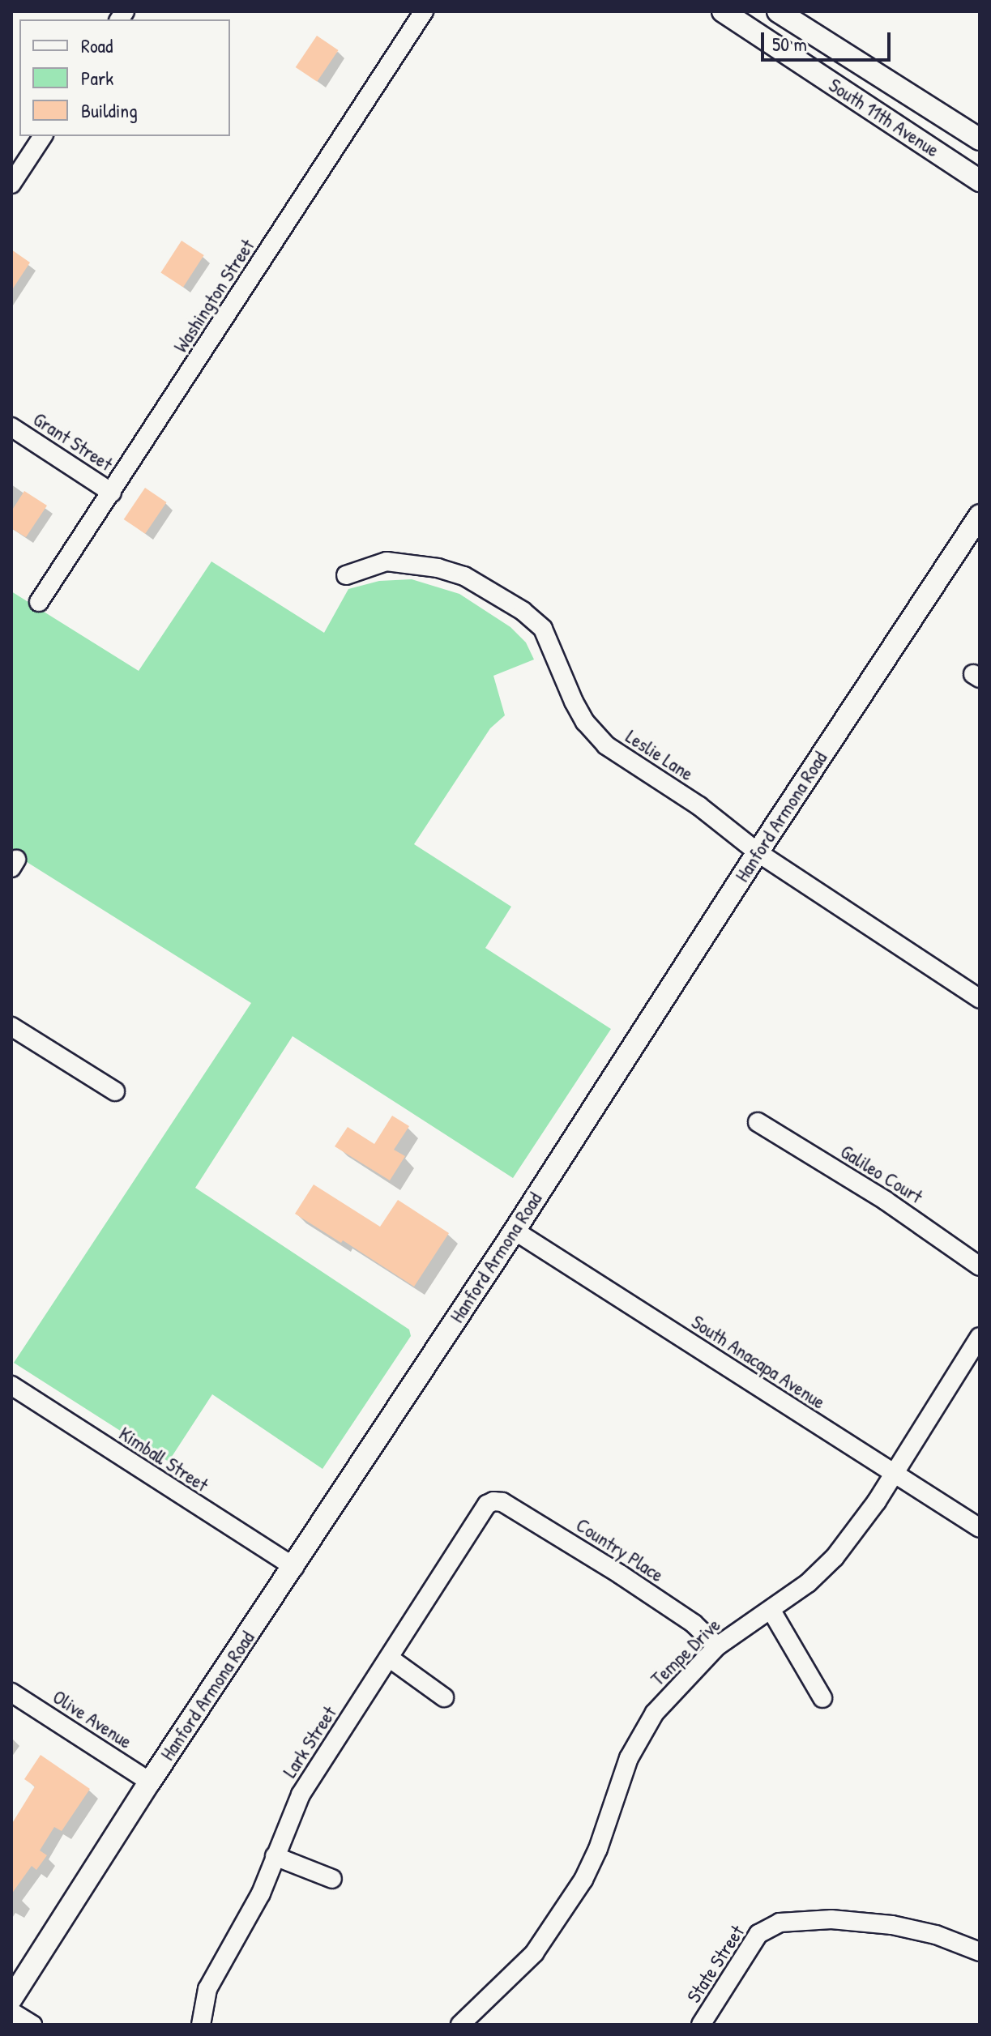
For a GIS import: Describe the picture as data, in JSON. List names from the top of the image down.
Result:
{
  "streets": {
    "main road": ["South 11th Avenue", "Hanford Armona Road"],
    "street": [
      "Washington Street",
      "Grant Street",
      "Leslie Lane",
      "Galileo Court",
      "South Anacapa Avenue",
      "Kimball Street",
      "Country Place",
      "Tempe Drive",
      "Olive Avenue",
      "Lark Street",
      "State Street"
    ]
  },
  "crossings": [
    ["Washington Street", "Grant Street"],
    ["Leslie Lane", "Hanford Armona Road"],
    ["Hanford Armona Road", "South Anacapa Avenue"],
    ["Hanford Armona Road", "Kimball Street"],
    ["Hanford Armona Road", "Olive Avenue"],
    ["South Anacapa Avenue", "Tempe Drive"],
    ["Country Place", "Tempe Drive"],
    ["Country Place", "Lark Street"]
  ],
  "legend": ["Road", "Park", "Building"],
  "scale_bar": "50 m"
}
